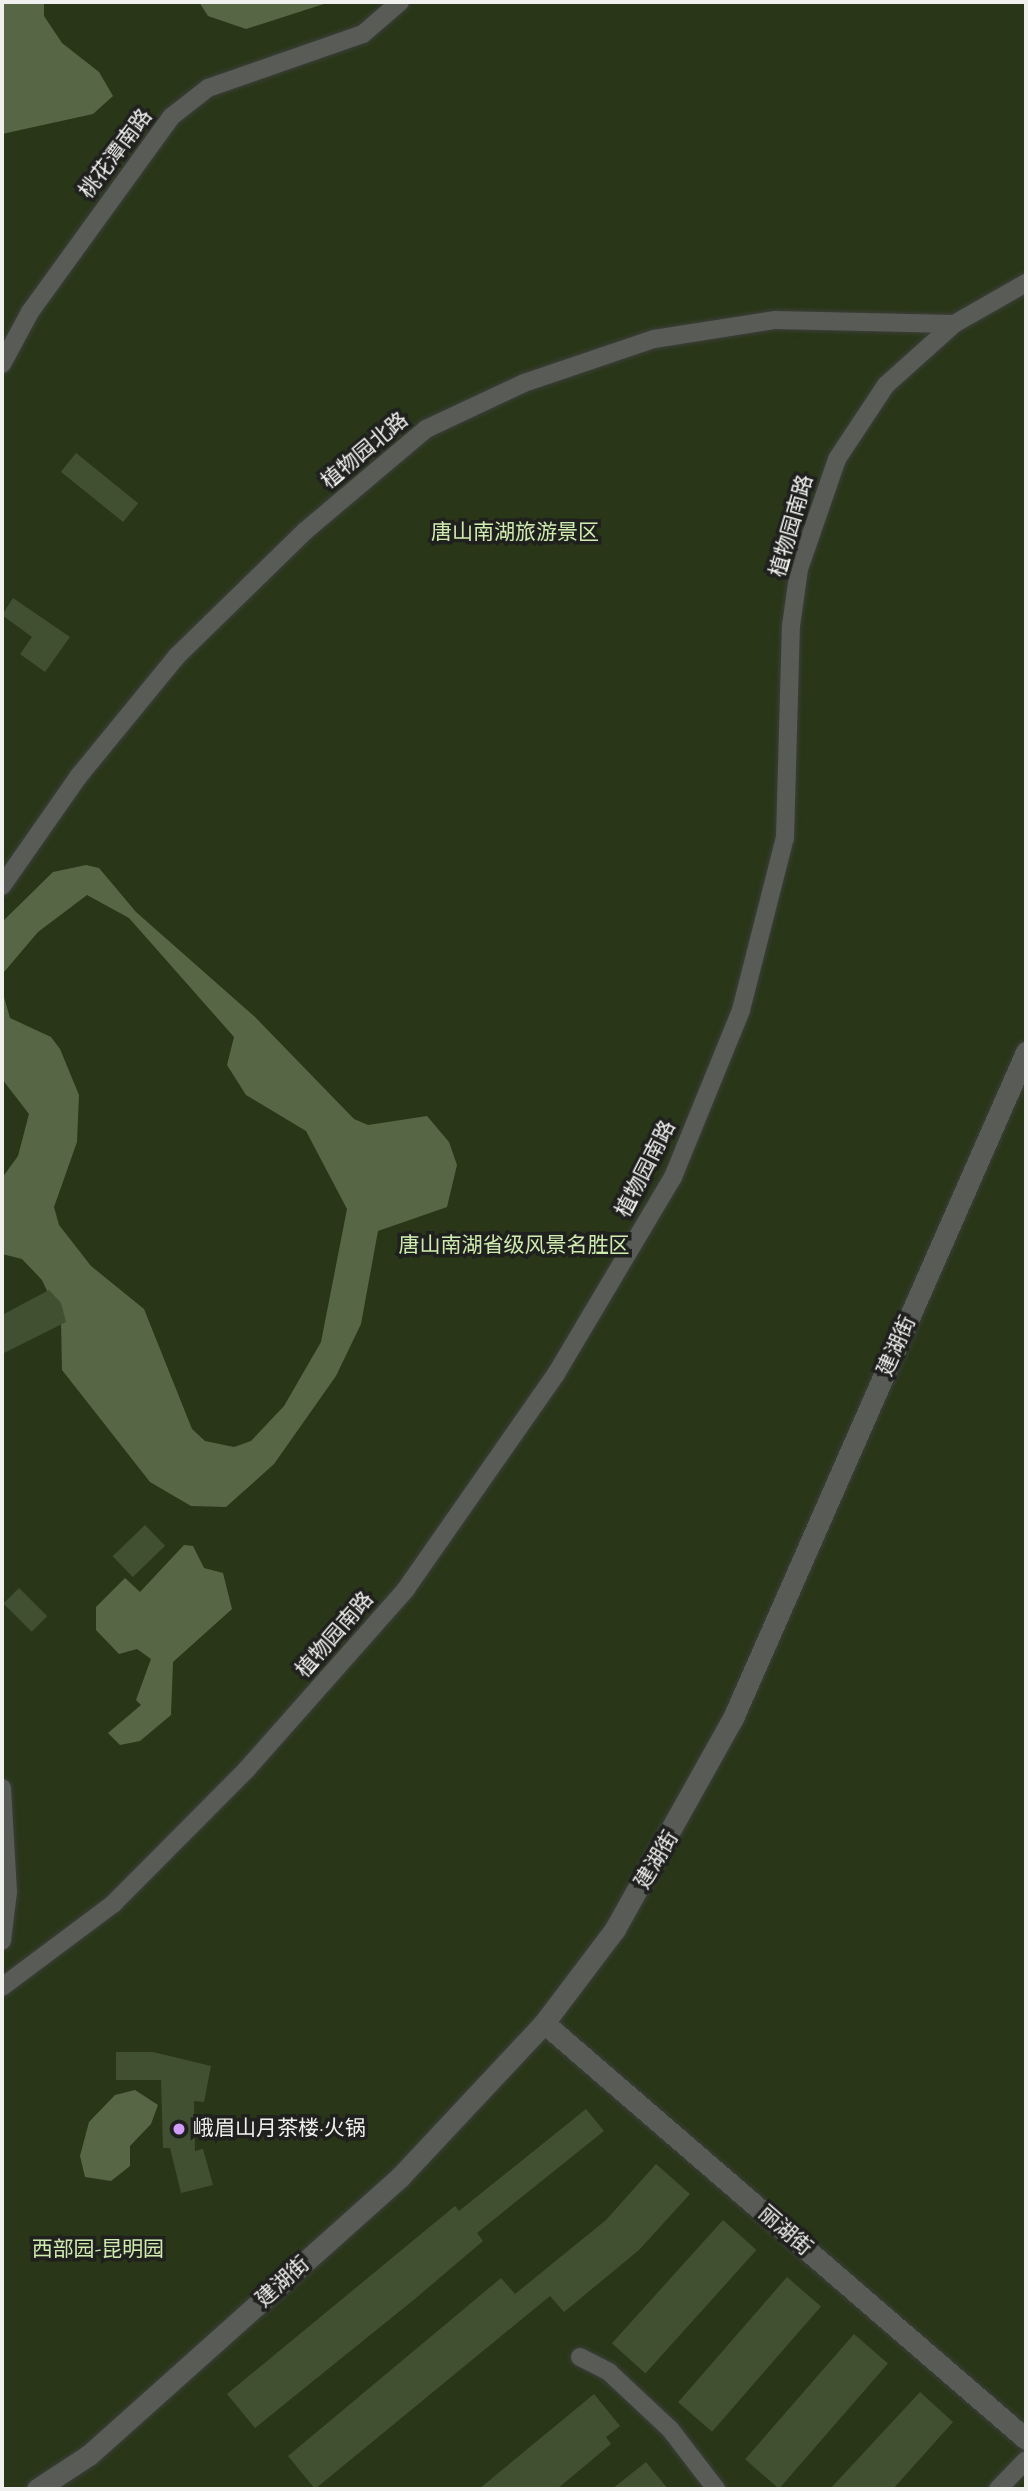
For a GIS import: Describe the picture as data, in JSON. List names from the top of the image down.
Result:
{
  "streets": {
    "street": [
      "桃花潭南路",
      "植物园北路",
      "植物园南路",
      "建湖街",
      "丽湖街"
    ]
  },
  "crossings": [
    ["植物园北路", "植物园南路"],
    ["建湖街", "丽湖街"]
  ],
  "parks": ["唐山南湖旅游景区", "唐山南湖省级风景名胜区", "西部园-昆明园"],
  "places": ["峨眉山月茶楼·火锅"]
}
